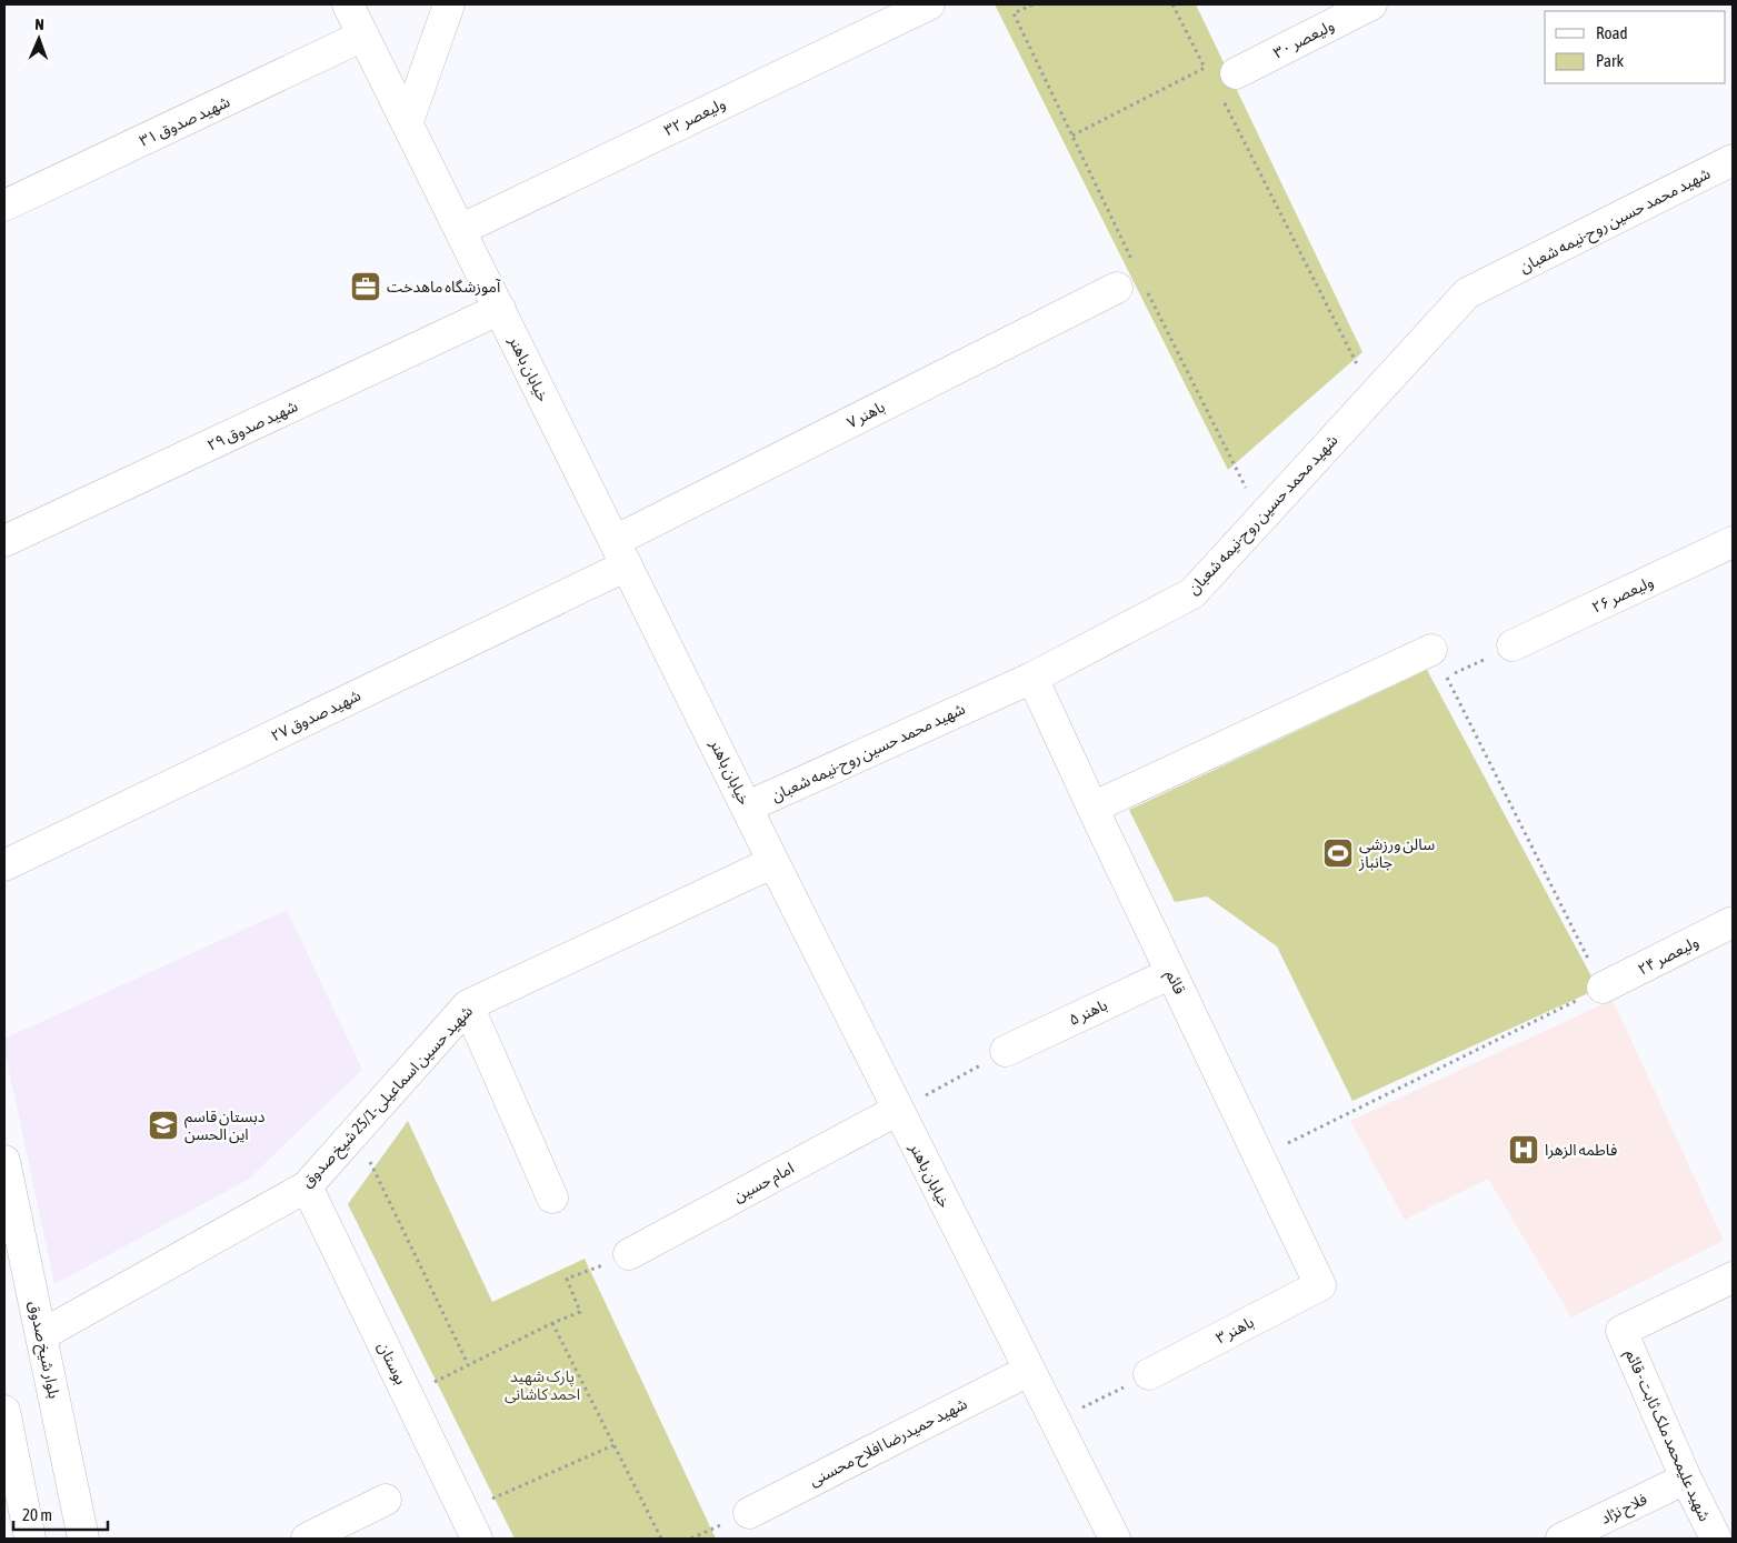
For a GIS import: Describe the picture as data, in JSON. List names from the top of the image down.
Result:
{
  "streets": {
    "street": [
      "ولیعصر ۳۰",
      "ولیعصر ۳۲",
      "شهید صدوق ۳۱",
      "شهید محمد حسین روح-نیمه شعبان",
      "خیابان باهنر",
      "باهنر ۷",
      "شهید صدوق ۲۹",
      "ولیعصر ۲۶",
      "شهید صدوق ۲۷",
      "ولیعصر ۲۴",
      "قائم",
      "باهنر ۵",
      "شهید حسین اسماعیلی-25/1 شیخ صدوق",
      "امام حسین",
      "باهنر ۳",
      "بلوار شیخ صدوق",
      "بوستان",
      "شهید علیمحمد ملک ثابت - قائم",
      "شهید حمیدرضا افلاح محسنی",
      "فلاح نژاد"
    ]
  },
  "crossings": [
    ["ولیعصر ۳۲", "خیابان باهنر"],
    ["شهید صدوق ۳۱", "خیابان باهنر"],
    ["شهید محمد حسین روح-نیمه شعبان", "خیابان باهنر"],
    ["شهید محمد حسین روح-نیمه شعبان", "قائم"],
    ["خیابان باهنر", "باهنر ۷"],
    ["خیابان باهنر", "شهید صدوق ۲۹"],
    ["خیابان باهنر", "شهید صدوق ۲۷"],
    ["خیابان باهنر", "شهید حسین اسماعیلی-25/1 شیخ صدوق"],
    ["خیابان باهنر", "امام حسین"],
    ["خیابان باهنر", "شهید حمیدرضا افلاح محسنی"],
    ["باهنر ۷", "شهید صدوق ۲۷"],
    ["قائم", "باهنر ۵"],
    ["قائم", "باهنر ۳"],
    ["شهید حسین اسماعیلی-25/1 شیخ صدوق", "بلوار شیخ صدوق"],
    ["شهید حسین اسماعیلی-25/1 شیخ صدوق", "بوستان"],
    ["شهید علیمحمد ملک ثابت - قائم", "فلاح نژاد"]
  ],
  "parks": ["پارک شهید احمد کاشانی"],
  "places": {
    "office": ["آموزشگاه ماهدخت"],
    "sports": ["سالن ورزشی جانباز"],
    "school or university": ["دبستان قاسم این الحسن"],
    "hospital": ["فاطمه الزهرا"]
  },
  "legend": ["Road", "Park"],
  "scale_bar": "20 m",
  "north": "top"
}
